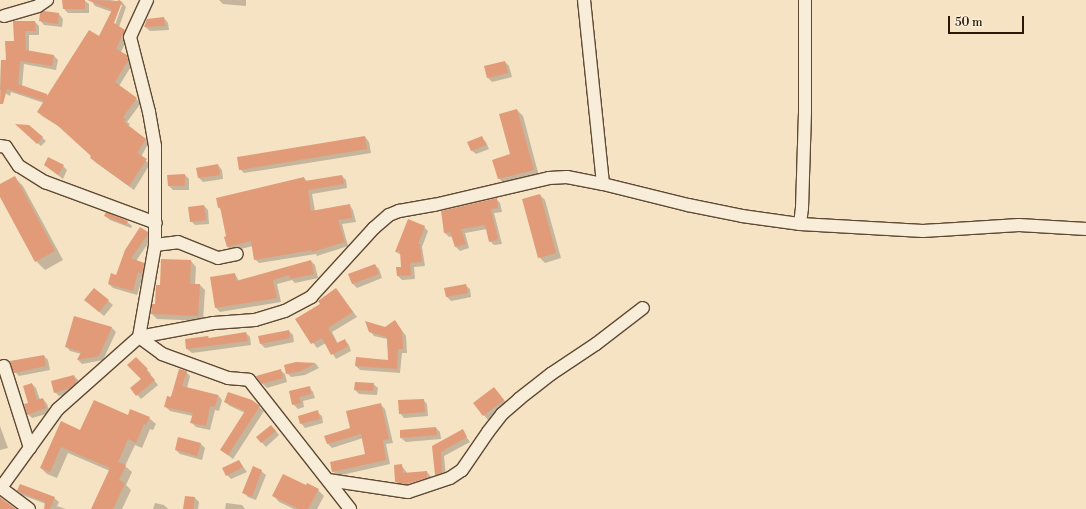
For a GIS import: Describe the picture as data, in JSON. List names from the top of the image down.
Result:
{
  "scale_bar": "50 m"
}
